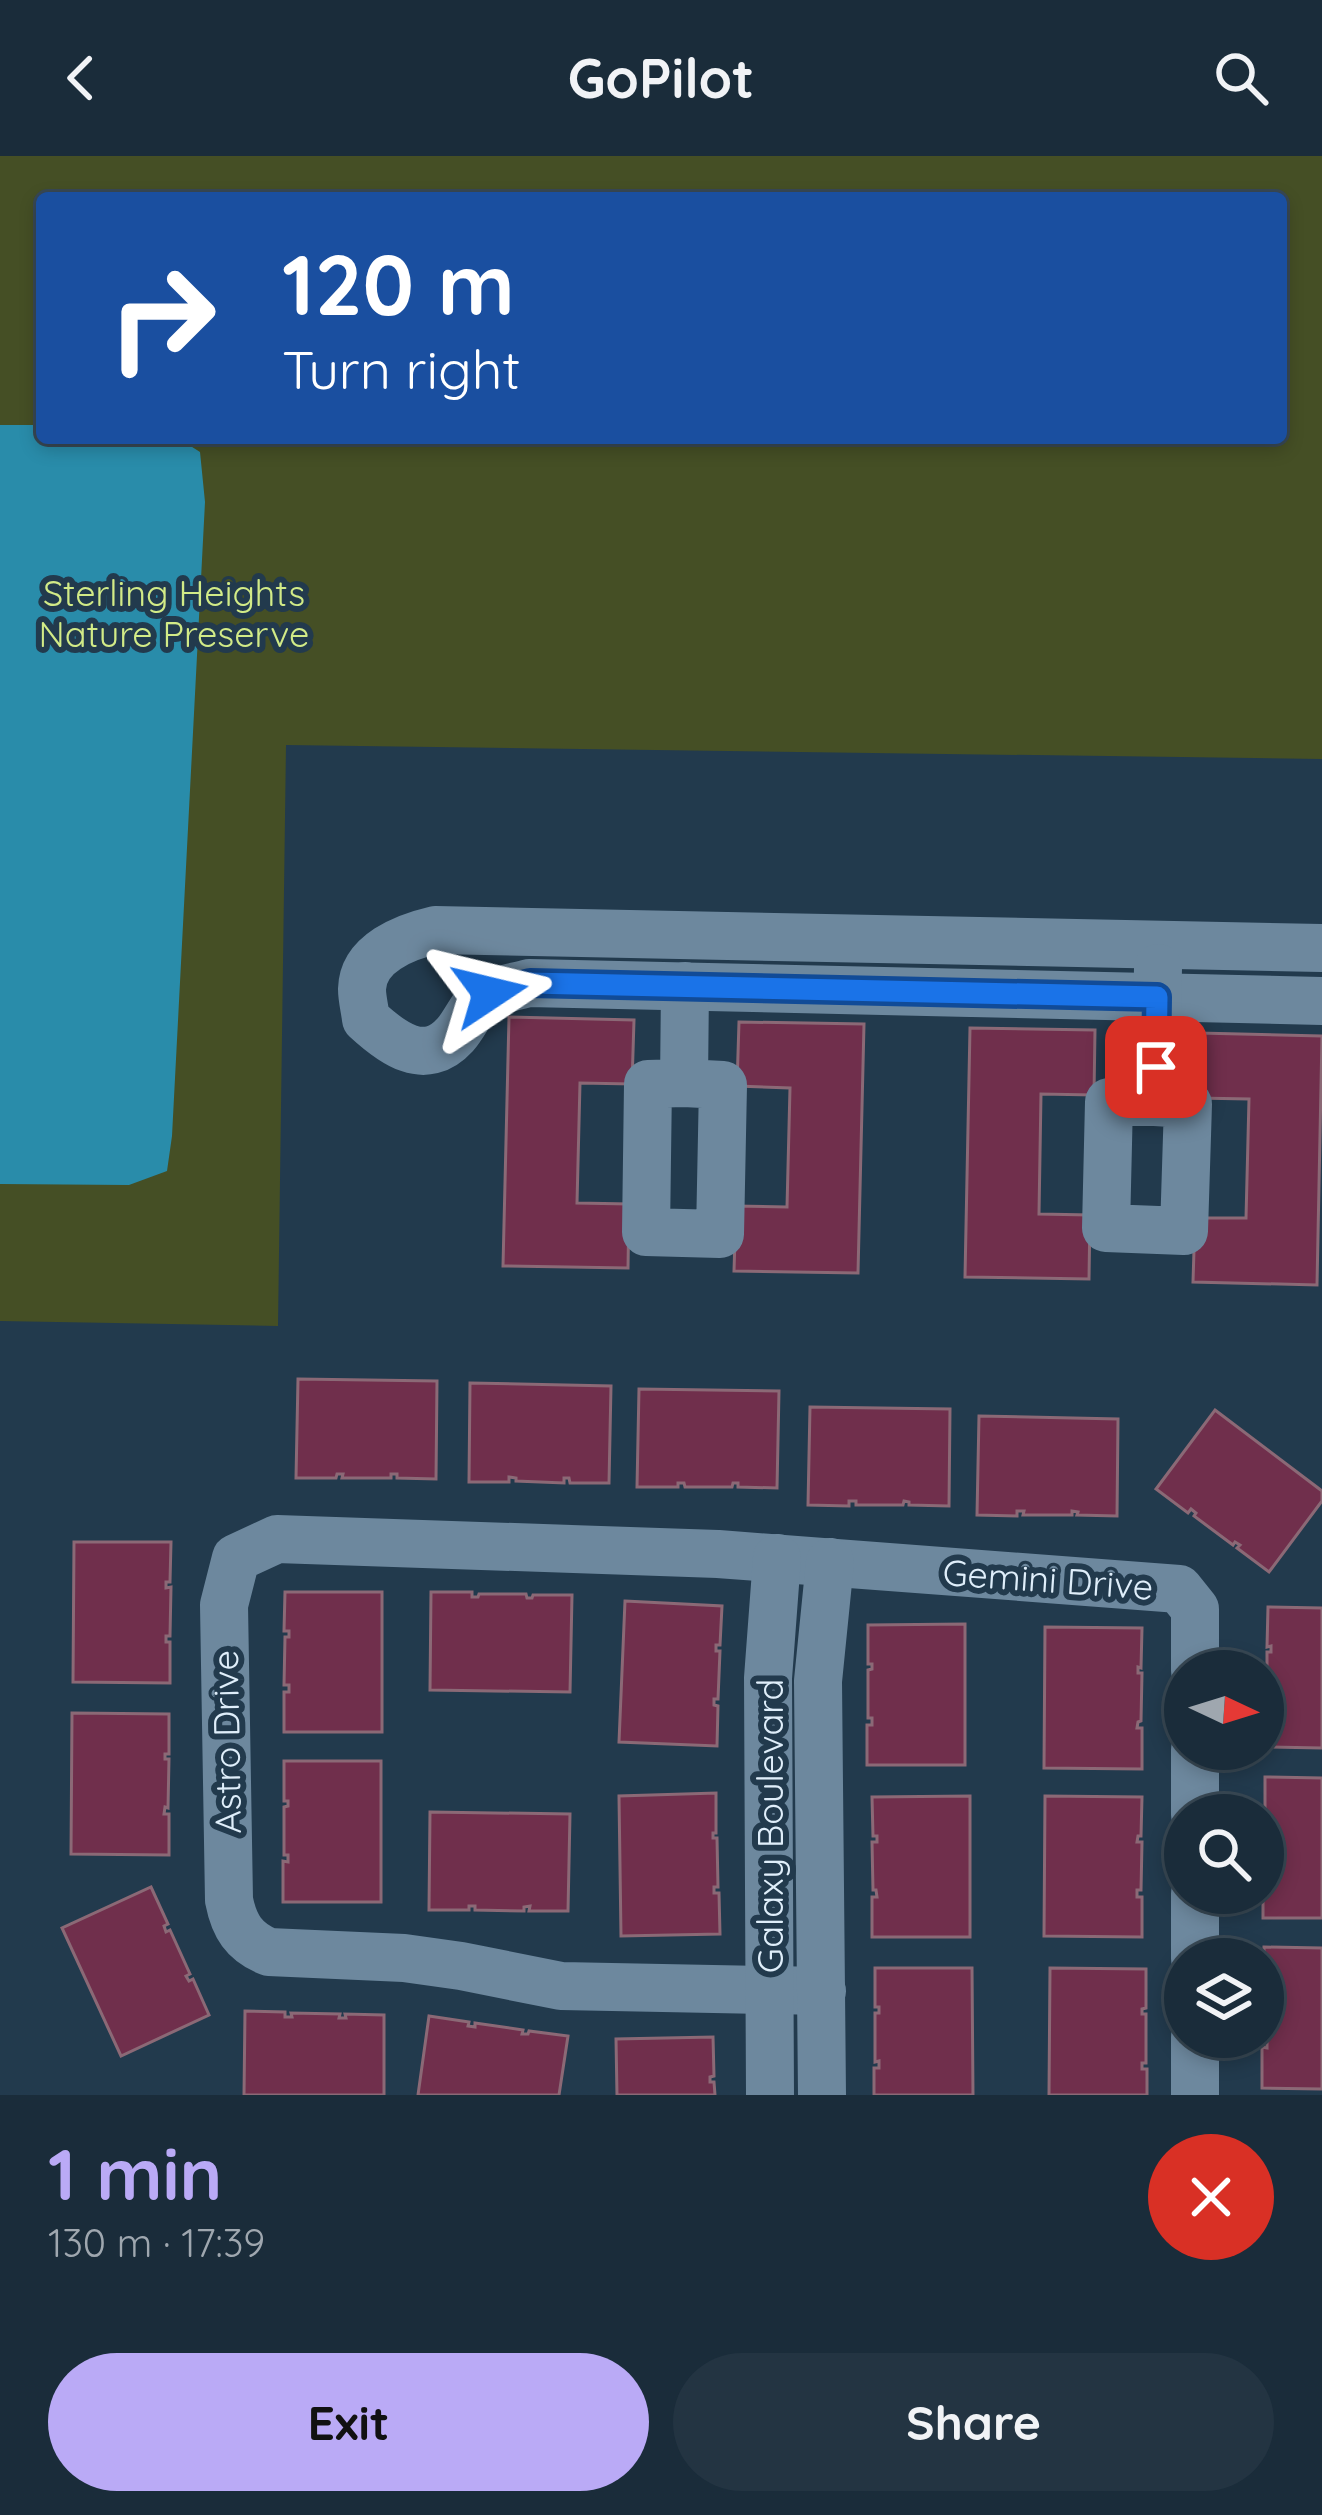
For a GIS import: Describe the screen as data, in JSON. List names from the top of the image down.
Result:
{
  "streets": {
    "street": ["Gemini Drive", "Astro Drive", "Galaxy Boulevard"]
  },
  "crossings": [
    ["Gemini Drive", "Astro Drive"],
    ["Gemini Drive", "Galaxy Boulevard"],
    ["Astro Drive", "Galaxy Boulevard"]
  ],
  "parks": ["Sterling Heights Nature Preserve"],
  "north": "right",
  "page": {
    "header": "GoPilot",
    "turn": ["120 m", "Turn right"],
    "heading": ["1 min", "130 m · 17:39"],
    "buttons": ["Exit", "Share"]
  }
}
